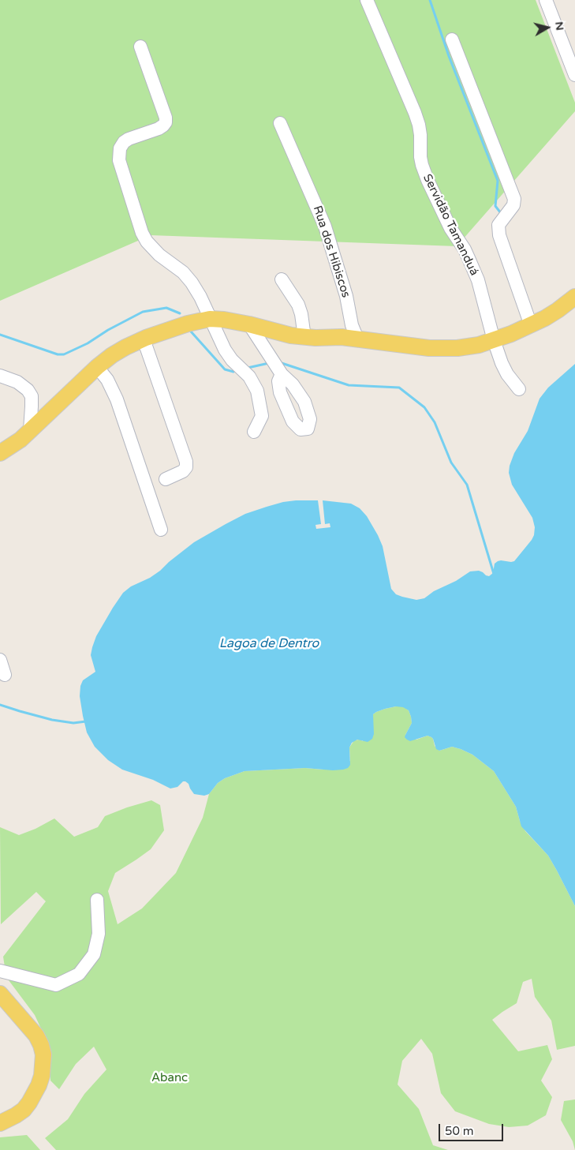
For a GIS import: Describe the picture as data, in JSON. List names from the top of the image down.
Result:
{
  "streets": {
    "street": ["Servidão Tamanduá", "Rua dos Hibiscos"]
  },
  "water": ["Lagoa de Dentro"],
  "parks": ["Abanc"],
  "scale_bar": "50 m",
  "north": "right"
}
